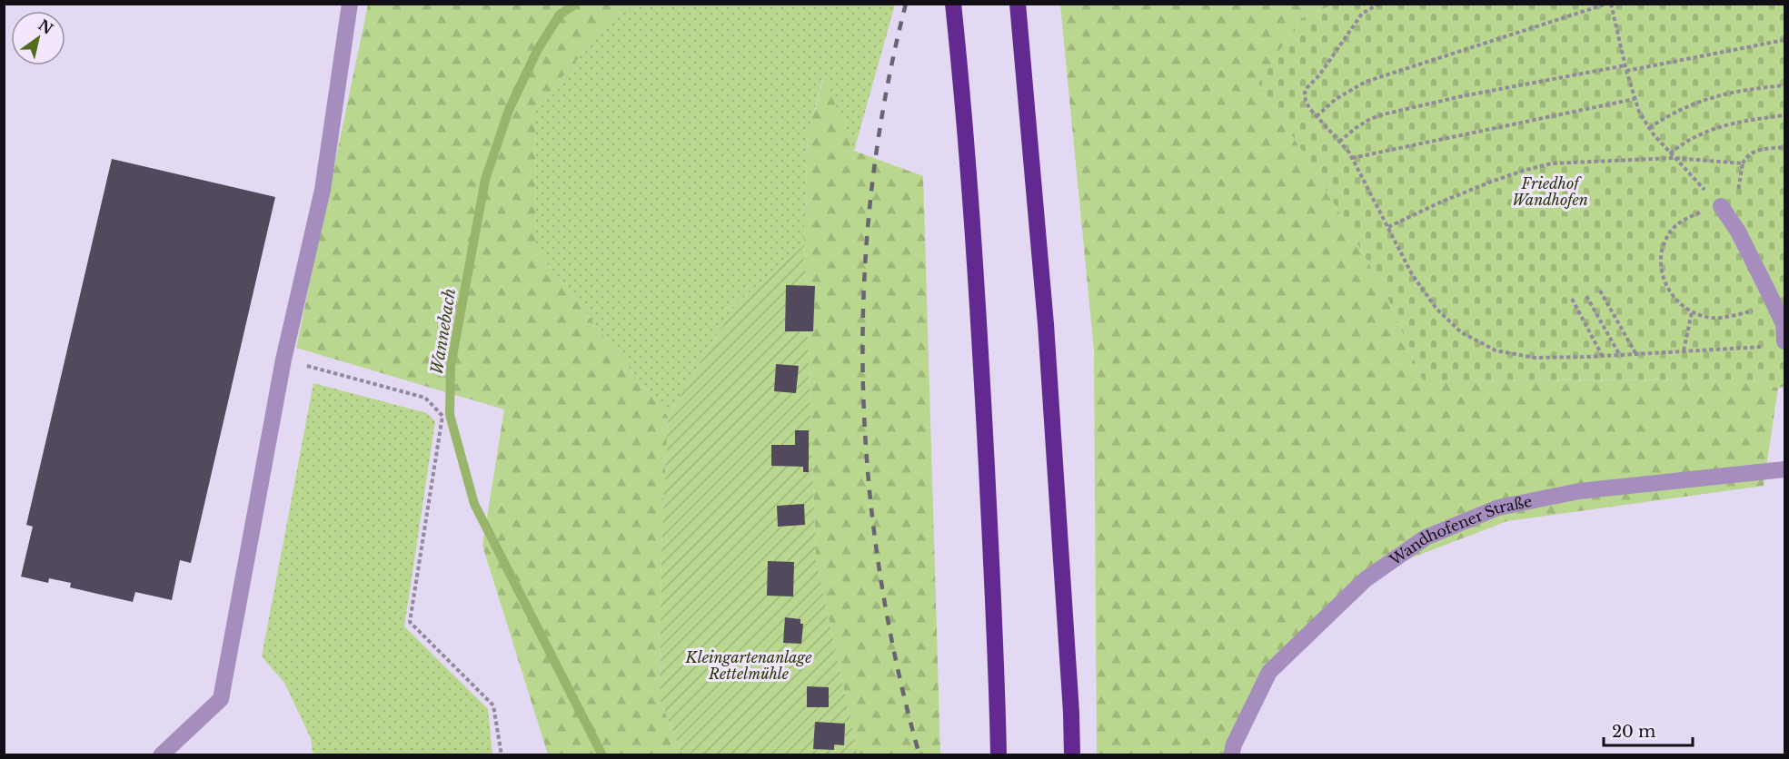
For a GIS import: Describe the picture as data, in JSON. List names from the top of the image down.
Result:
{
  "streets": {
    "street": ["Wandhofener Straße"]
  },
  "water": ["Wannebach"],
  "parks": ["Friedhof Wandhofen", "Kleingartenanlage Rettelmühle"],
  "scale_bar": "20 m",
  "north": "top right"
}
